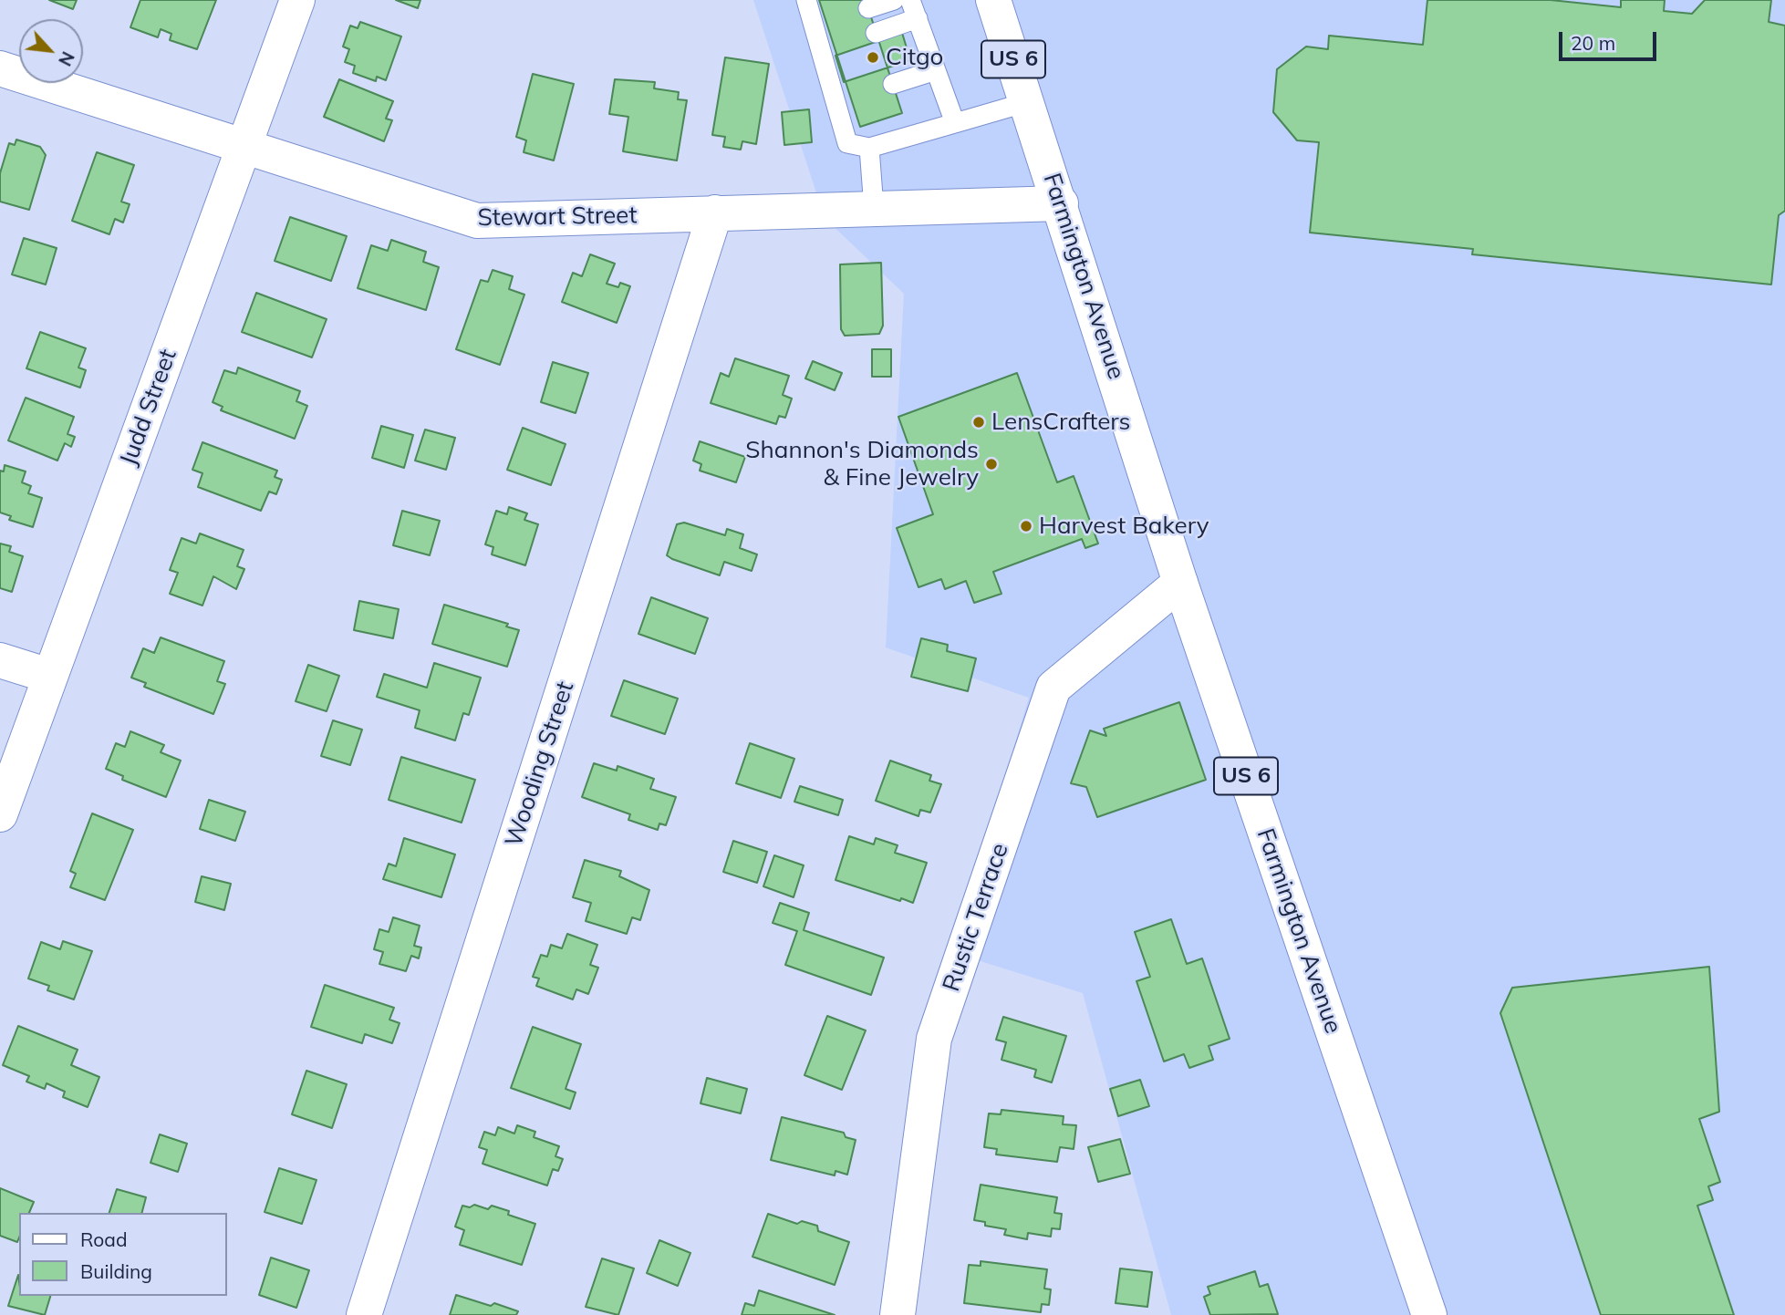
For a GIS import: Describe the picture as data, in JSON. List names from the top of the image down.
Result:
{
  "streets": {
    "main road": [
      "US 6",
      "Stewart Street",
      "Farmington Avenue",
      "Judd Street",
      "Wooding Street",
      "Rustic Terrace"
    ]
  },
  "crossings": [
    ["Stewart Street", "Farmington Avenue"],
    ["Stewart Street", "Judd Street"],
    ["Stewart Street", "Wooding Street"],
    ["Farmington Avenue", "Rustic Terrace"]
  ],
  "places": [
    "Citgo",
    "LensCrafters",
    "Shannon's Diamonds & Fine Jewelry",
    "Harvest Bakery"
  ],
  "legend": ["Road", "Building"],
  "scale_bar": "20 m",
  "north": "bottom right"
}
